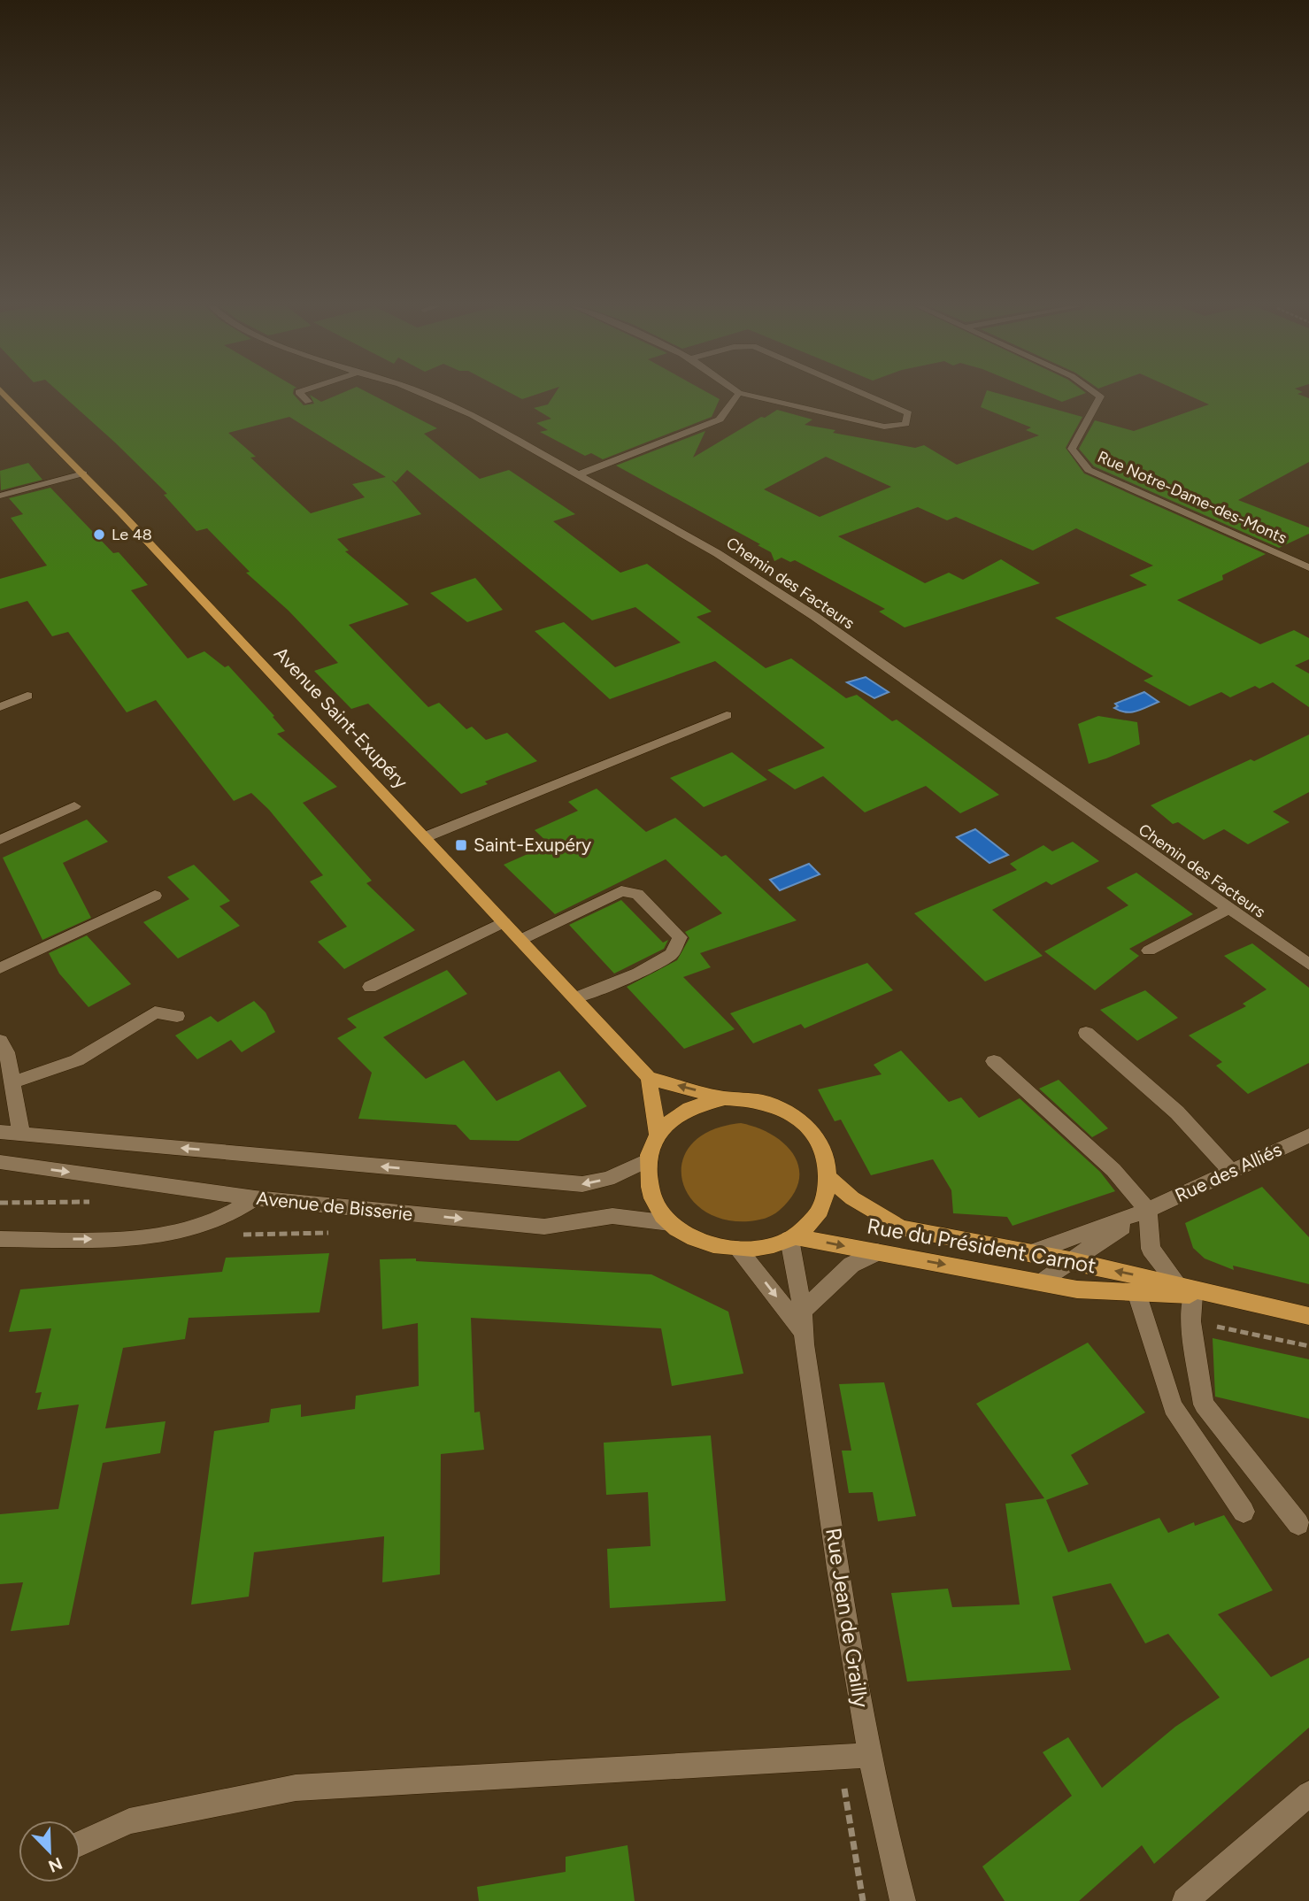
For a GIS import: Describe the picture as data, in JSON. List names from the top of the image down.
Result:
{
  "streets": {
    "main road": ["Avenue Saint-Exupéry", "Rue du Président Carnot"],
    "street": [
      "Rue Notre-Dame-des-Monts",
      "Chemin des Facteurs",
      "Rue des Alliés",
      "Avenue de Bisserie",
      "Rue Jean de Grailly"
    ]
  },
  "crossings": [
    ["Rue des Alliés", "Rue du Président Carnot"],
    ["Avenue de Bisserie", "Rue du Président Carnot"],
    ["Avenue de Bisserie", "Rue Jean de Grailly"],
    ["Rue du Président Carnot", "Rue Jean de Grailly"]
  ],
  "places": {
    "other": ["Le 48"],
    "transit": ["Saint-Exupéry"]
  },
  "north": "bottom right"
}
